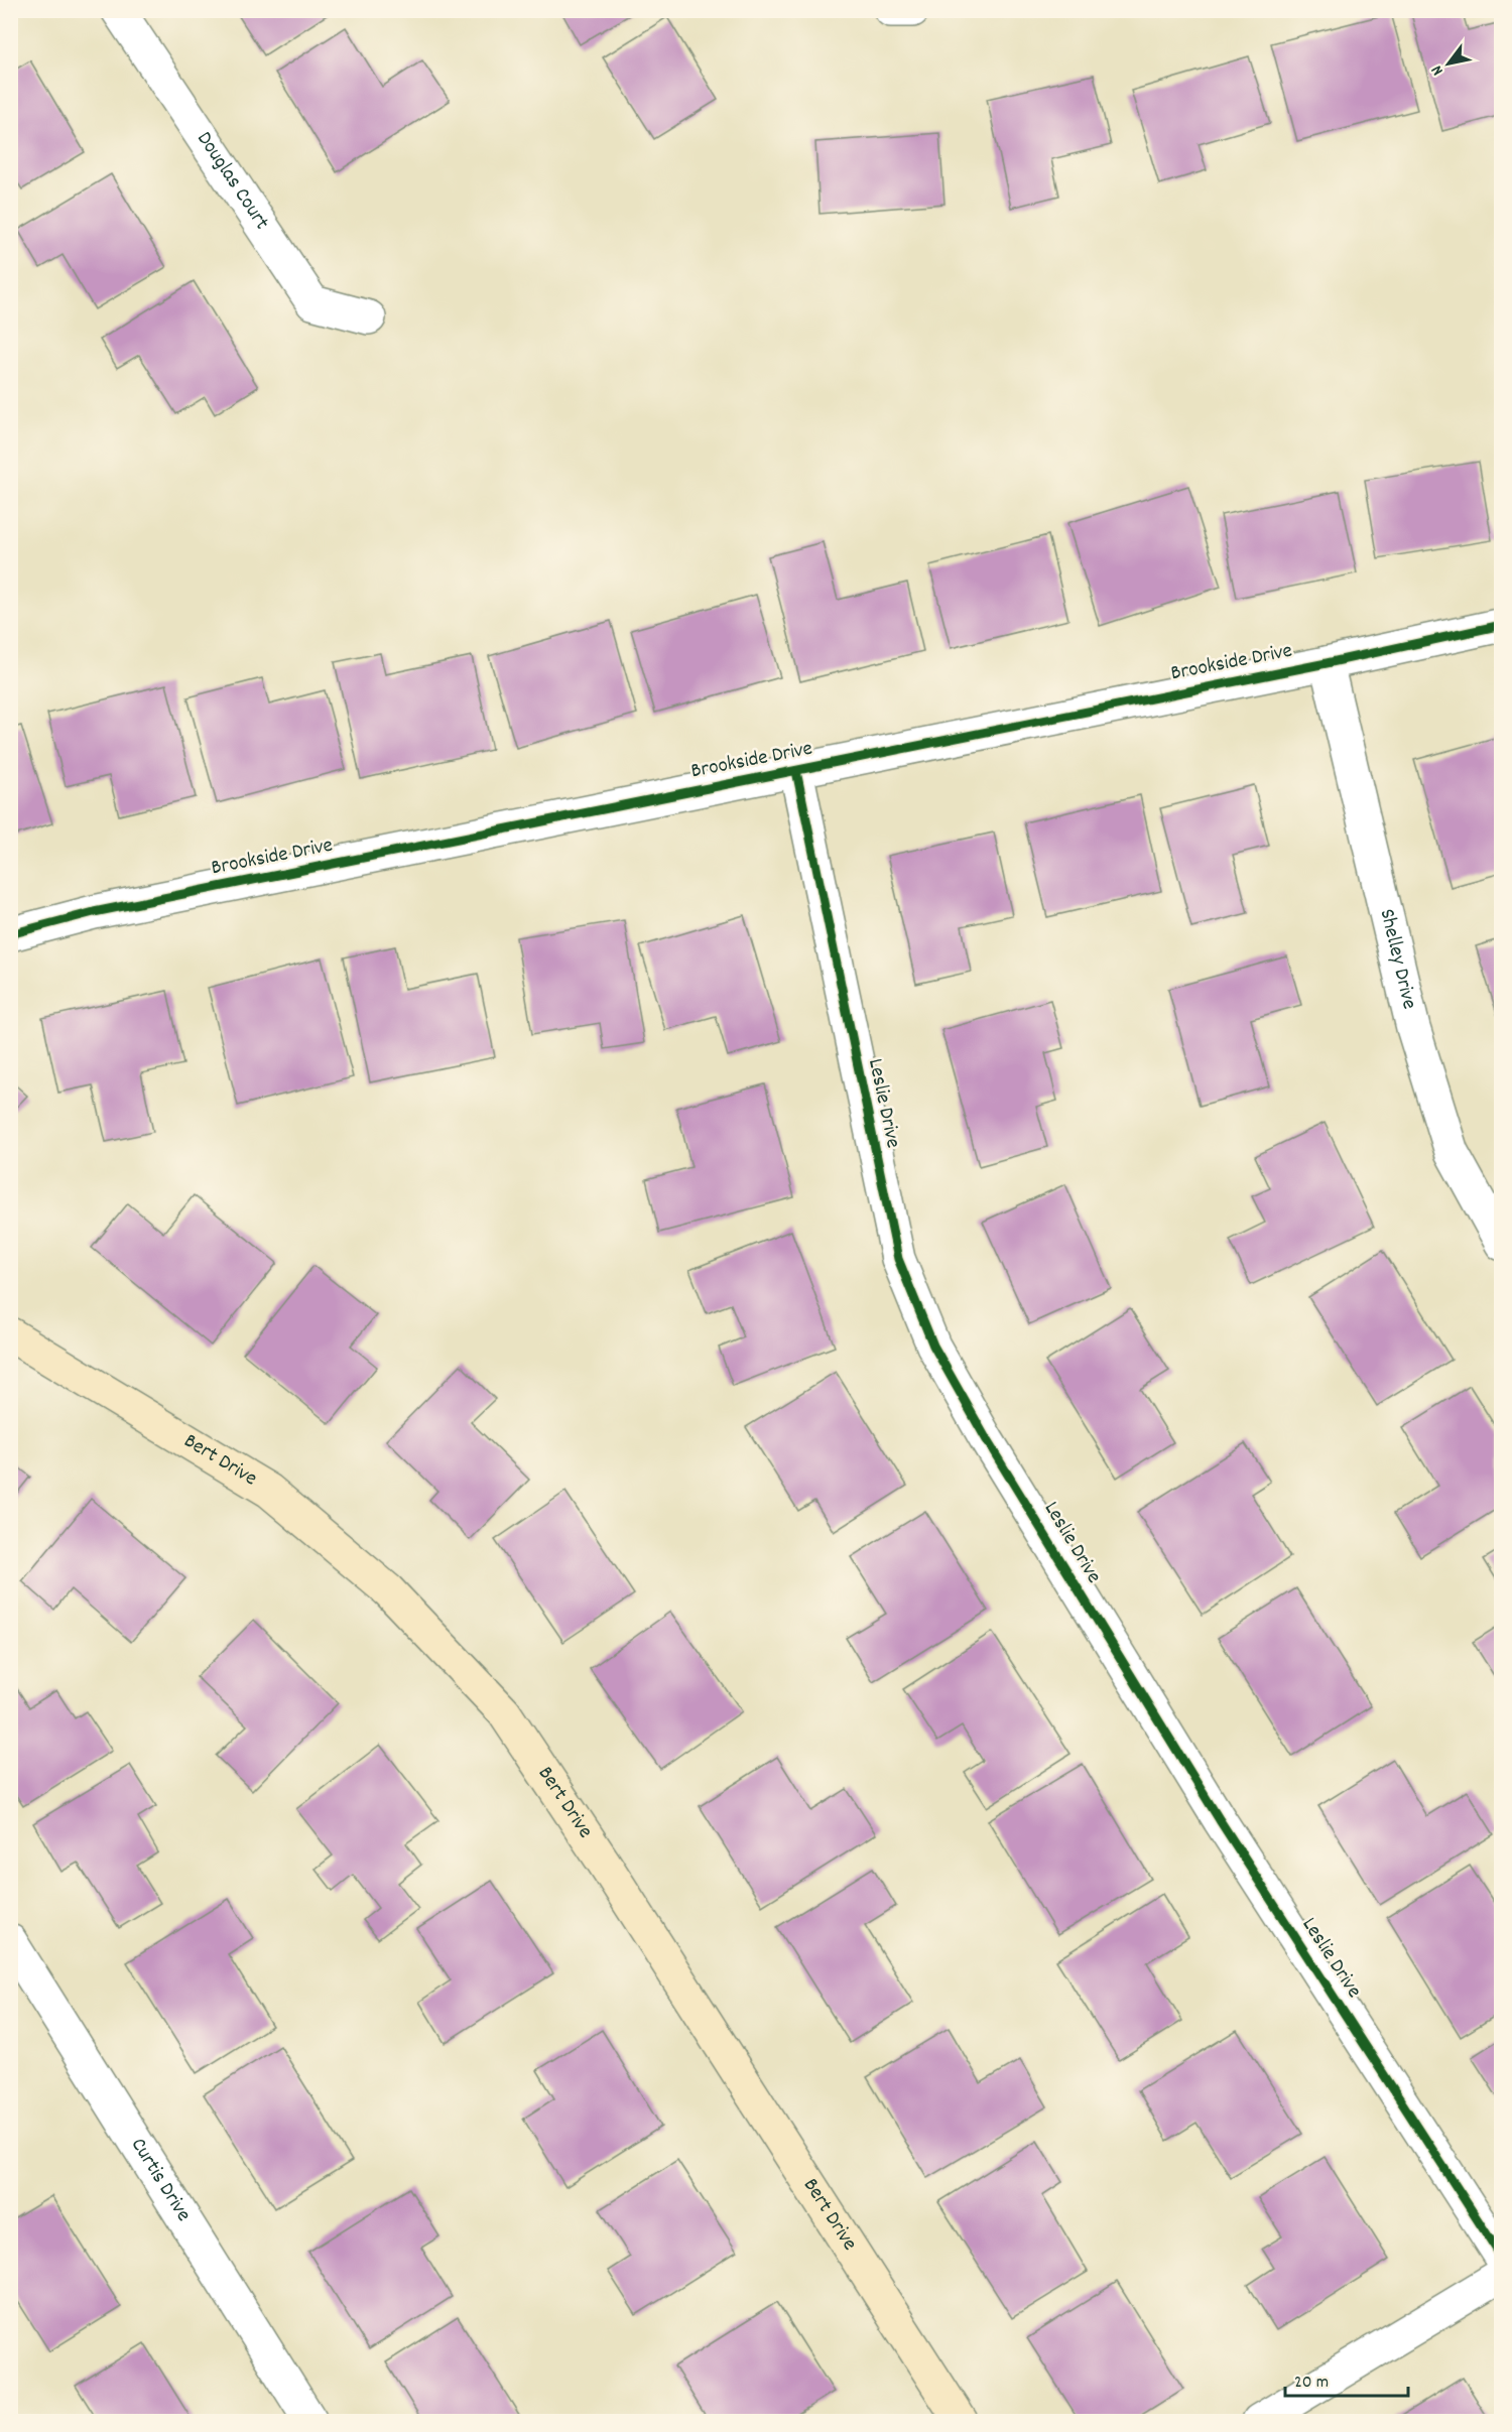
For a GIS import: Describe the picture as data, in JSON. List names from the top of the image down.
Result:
{
  "streets": {
    "street": [
      "Douglas Court",
      "Brookside Drive",
      "Shelley Drive",
      "Leslie Drive",
      "Bert Drive",
      "Curtis Drive"
    ]
  },
  "crossings": [
    ["Brookside Drive", "Shelley Drive"],
    ["Brookside Drive", "Leslie Drive"]
  ],
  "scale_bar": "20 m",
  "north": "bottom left"
}
